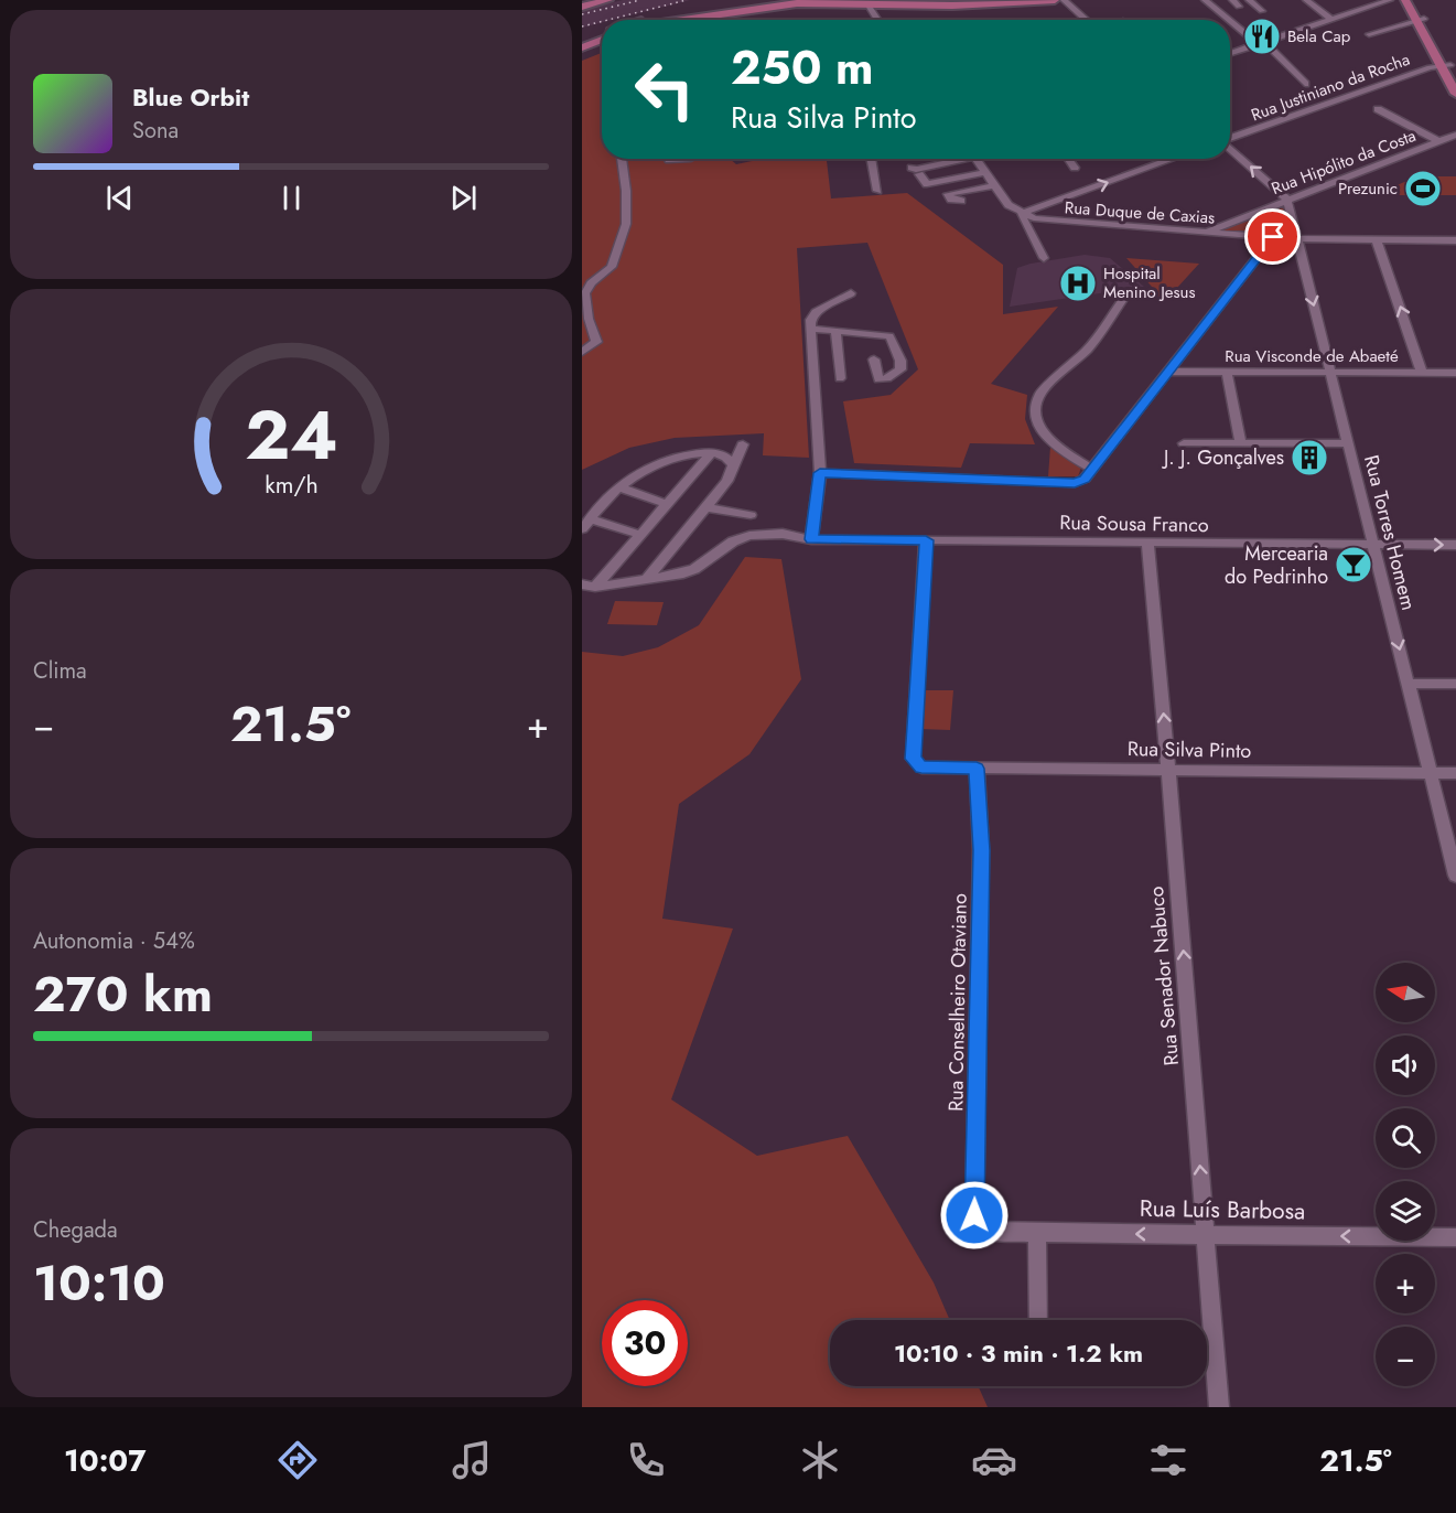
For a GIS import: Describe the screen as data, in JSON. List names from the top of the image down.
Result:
{
  "streets": {
    "street": [
      "Rua Justiniano da Rocha",
      "Rua Hipólito da Costa",
      "Rua Duque de Caxias",
      "Rua Visconde de Abaeté",
      "Rua Sousa Franco",
      "Rua Torres Homem",
      "Rua Silva Pinto",
      "Rua Senador Nabuco",
      "Rua Conselheiro Otaviano",
      "Rua Luís Barbosa"
    ]
  },
  "crossings": [
    ["Rua Hipólito da Costa", "Rua Duque de Caxias"],
    ["Rua Hipólito da Costa", "Rua Torres Homem"],
    ["Rua Duque de Caxias", "Rua Torres Homem"],
    ["Rua Visconde de Abaeté", "Rua Torres Homem"],
    ["Rua Sousa Franco", "Rua Torres Homem"],
    ["Rua Sousa Franco", "Rua Silva Pinto"],
    ["Rua Sousa Franco", "Rua Senador Nabuco"],
    ["Rua Torres Homem", "Rua Silva Pinto"],
    ["Rua Silva Pinto", "Rua Senador Nabuco"],
    ["Rua Silva Pinto", "Rua Conselheiro Otaviano"],
    ["Rua Senador Nabuco", "Rua Luís Barbosa"],
    ["Rua Conselheiro Otaviano", "Rua Luís Barbosa"]
  ],
  "one_way": ["Rua Senador Nabuco", "Rua Luís Barbosa"],
  "places": {
    "restaurant": ["Bela Cap"],
    "sports": ["Prezunic"],
    "hospital": ["Hospital Menino Jesus"],
    "building": ["J. J. Gonçalves"],
    "bar": ["Mercearia do Pedrinho"]
  },
  "north": "left",
  "page": {
    "turn": ["250 m", "Rua Silva Pinto"],
    "song": ["Blue Orbit", "Sona"],
    "tile": [
      "Clima",
      ["Autonomia · 54%", "270 km"],
      ["Chegada", "10:10"]
    ],
    "heat": ["−", "21.5°", "+"],
    "map_buttons": ["+", "−"],
    "limit": "30",
    "trip": "10:10 · 3 min · 1.2 km",
    "tabs": ["10:07", "21.5°"],
    "gauge": ["24", "km/h"]
  }
}
